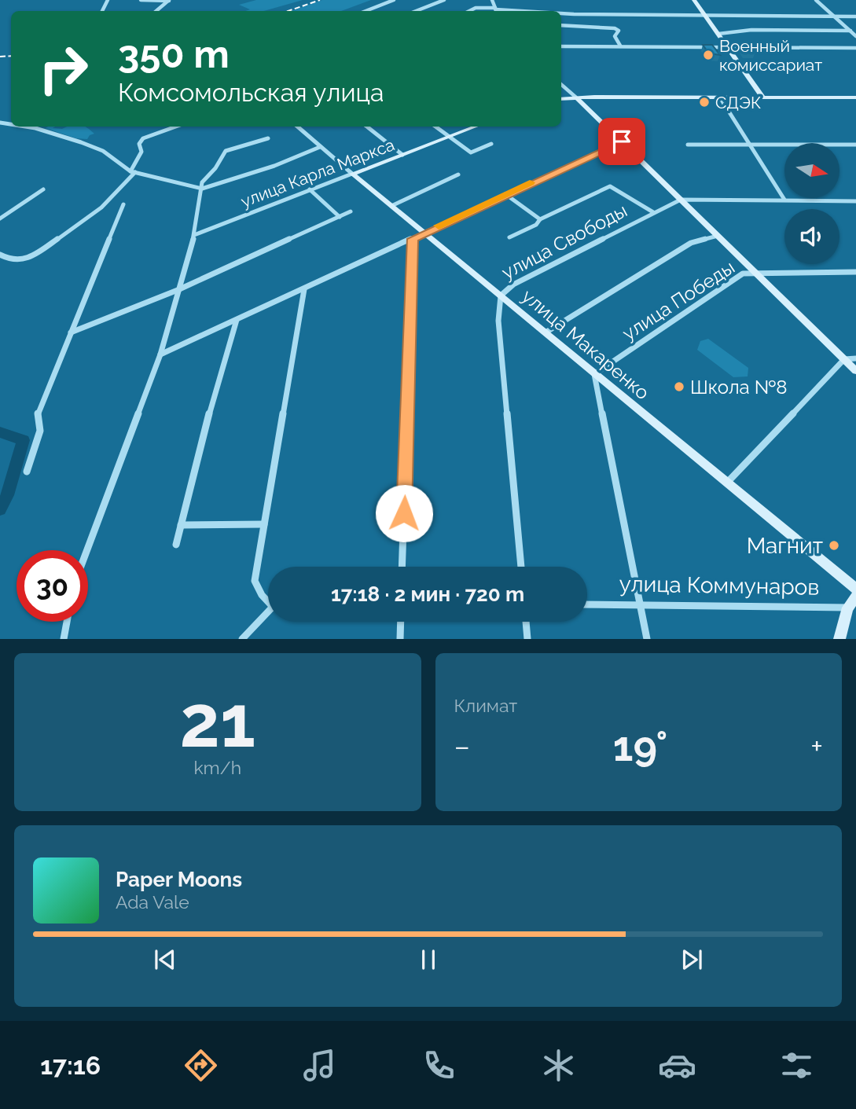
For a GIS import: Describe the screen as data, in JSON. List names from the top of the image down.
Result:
{
  "streets": {
    "main road": ["улица Карла Маркса", "улица Макаренко", "улица Коммунаров"],
    "street": ["улица Свободы", "улица Победы"]
  },
  "crossings": [
    ["улица Карла Маркса", "улица Макаренко"],
    ["улица Свободы", "улица Макаренко"],
    ["улица Победы", "улица Макаренко"]
  ],
  "places": [
    "Военный комиссариат",
    "СДЭК",
    "Школа №8",
    "Магнит"
  ],
  "north": "right",
  "page": {
    "turn": ["350 m", "Комсомольская улица"],
    "limit": "30",
    "trip": "17:18 · 2 мин · 720 m",
    "tile": [
      ["21", "km/h"],
      "Климат"
    ],
    "heat": ["−", "19°", "+"],
    "song": ["Paper Moons", "Ada Vale"],
    "tabs": "17:16"
  }
}
